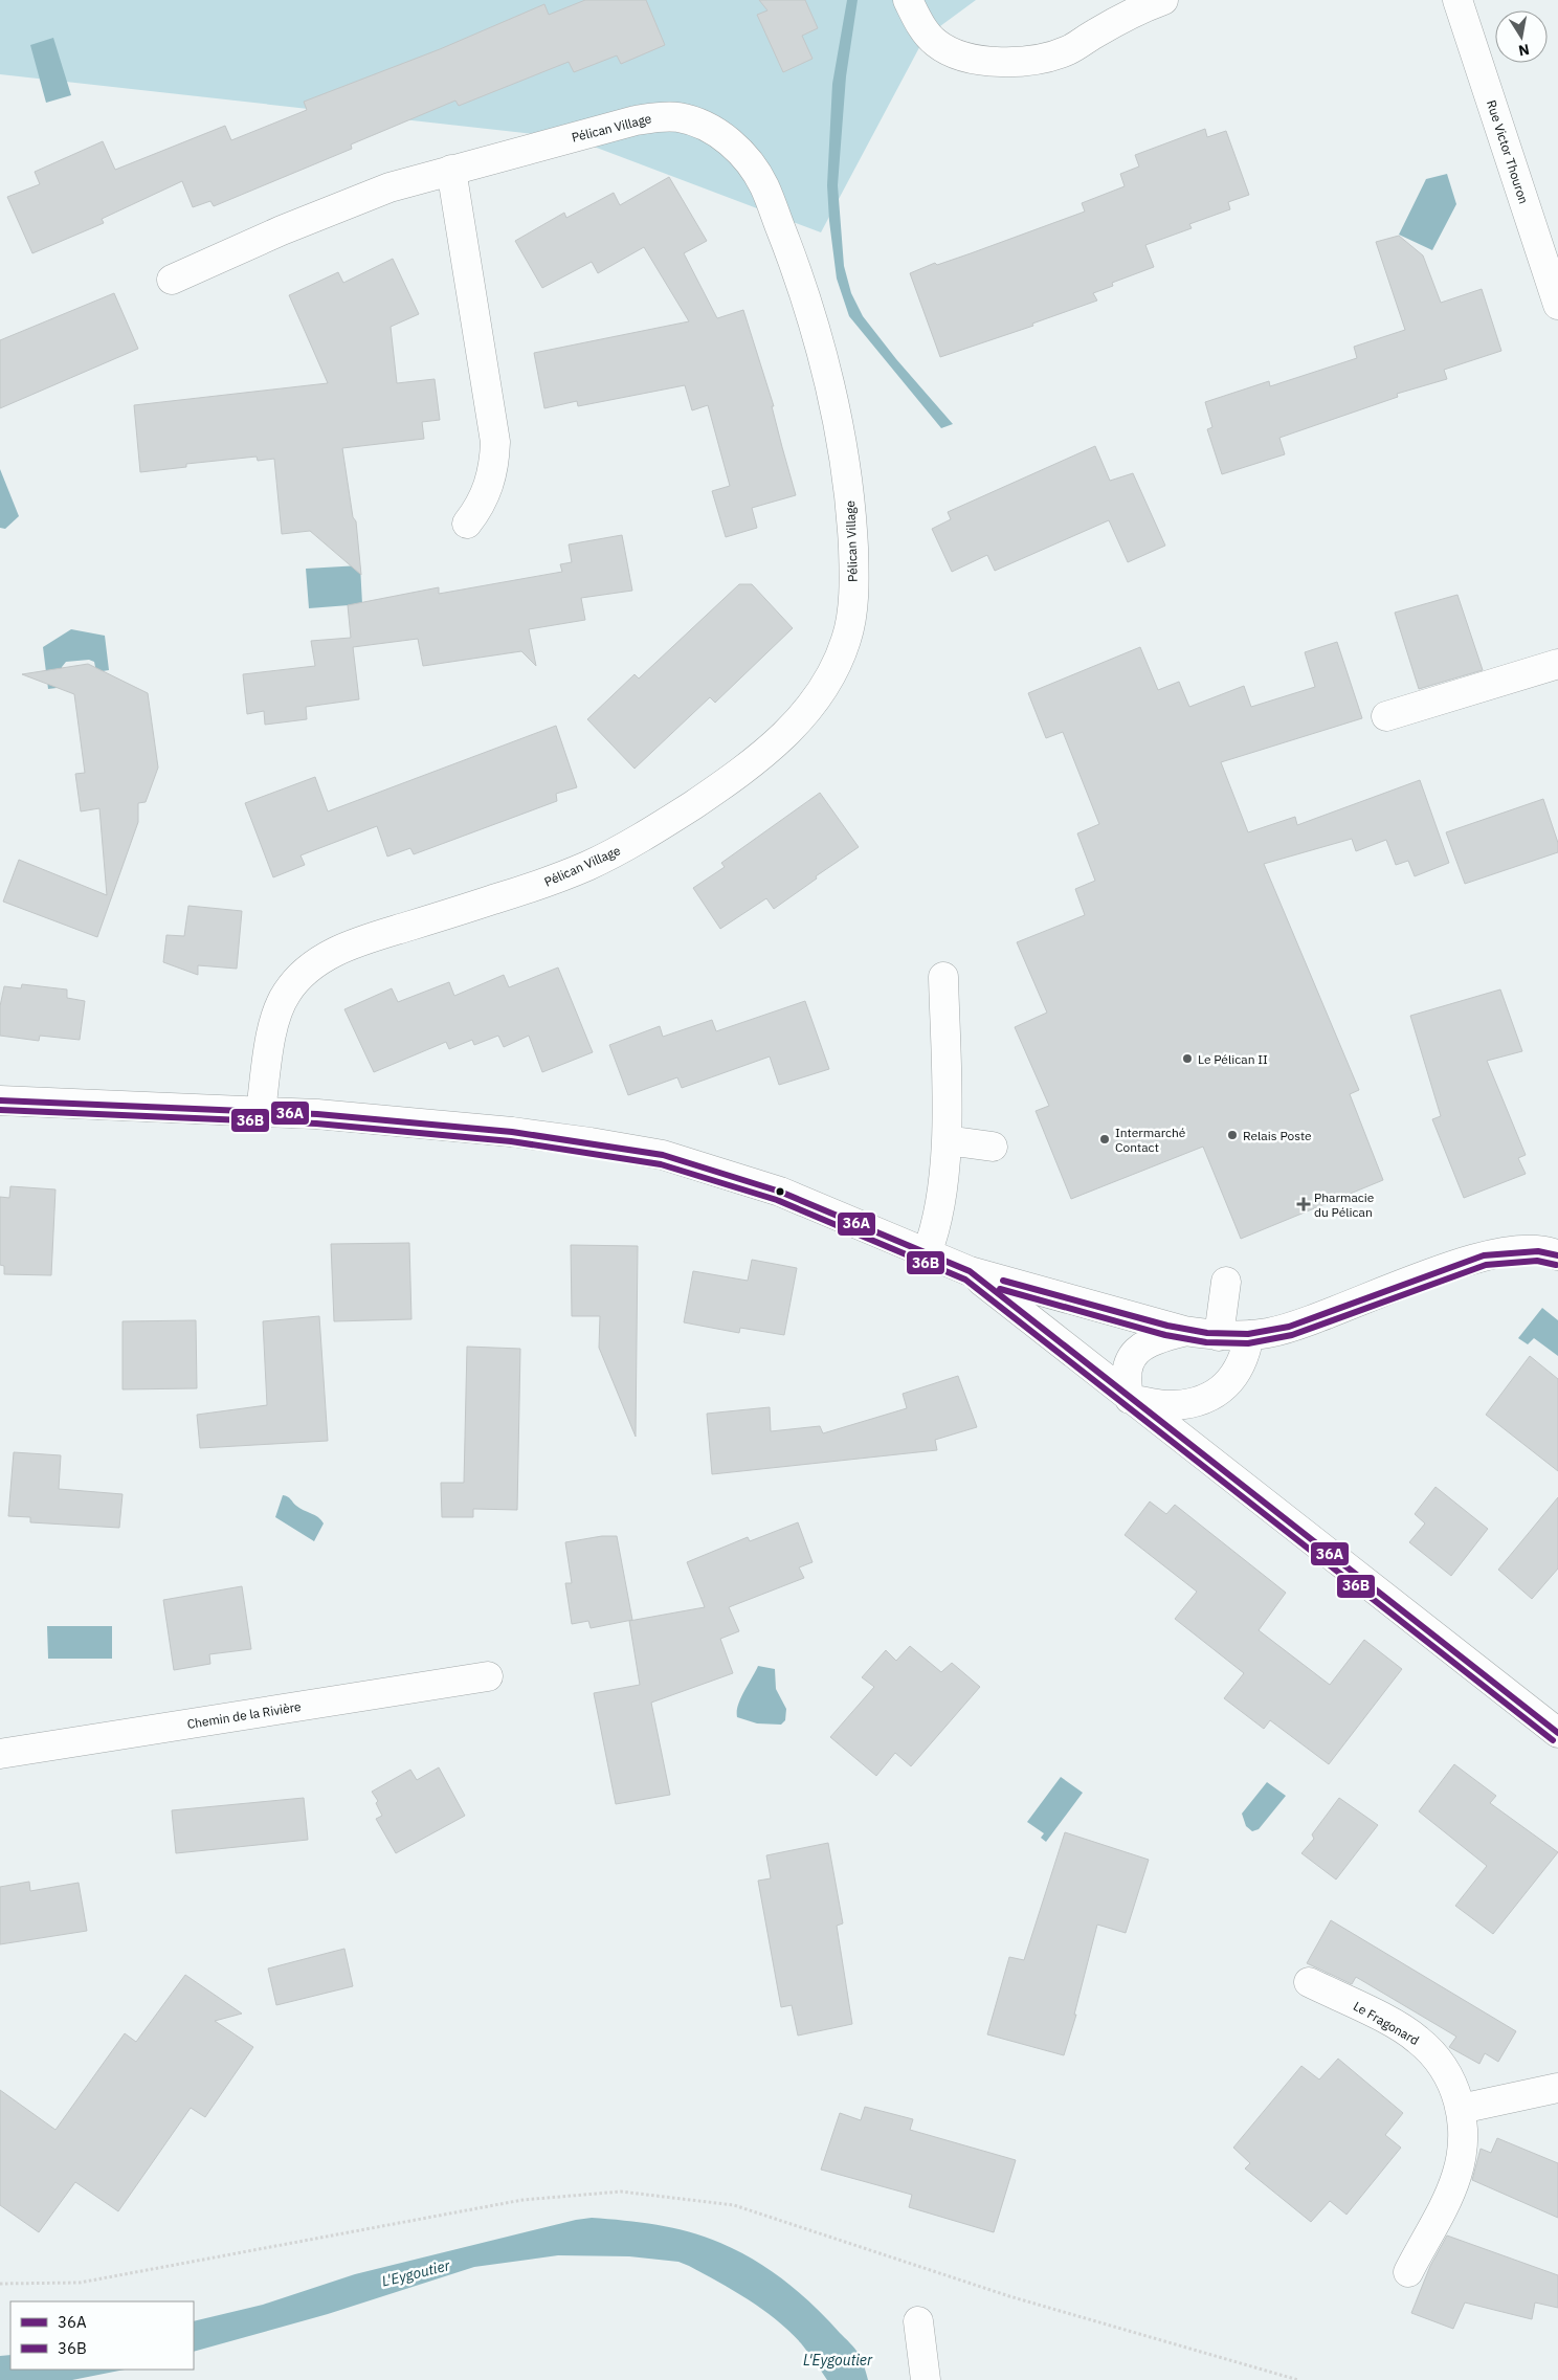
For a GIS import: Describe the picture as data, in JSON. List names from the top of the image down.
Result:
{
  "streets": {
    "street": [
      "Pélican Village",
      "Rue Victor Thouron",
      "Chemin de la Rivière",
      "Le Fragonard"
    ]
  },
  "water": ["L'Eygoutier"],
  "places": {
    "other": ["Le Pélican II", "Relais Poste", "Intermarché Contact"],
    "health": ["Pharmacie du Pélican"]
  },
  "lines": ["transit line 36A", "transit line 36B"],
  "legend": ["36A", "36B"],
  "north": "bottom"
}
